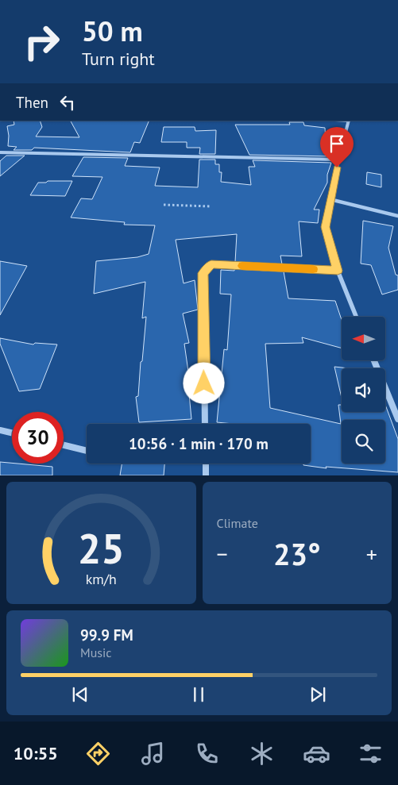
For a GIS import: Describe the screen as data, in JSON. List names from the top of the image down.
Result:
{
  "north": "left",
  "page": {
    "turn": ["50 m", "Turn right"],
    "then": "Then",
    "limit": "30",
    "trip": "10:56 · 1 min · 170 m",
    "tile": "Climate",
    "heat": ["−", "23°", "+"],
    "song": ["99.9 FM", "Music"],
    "tabs": "10:55",
    "gauge": ["25", "km/h"]
  }
}
